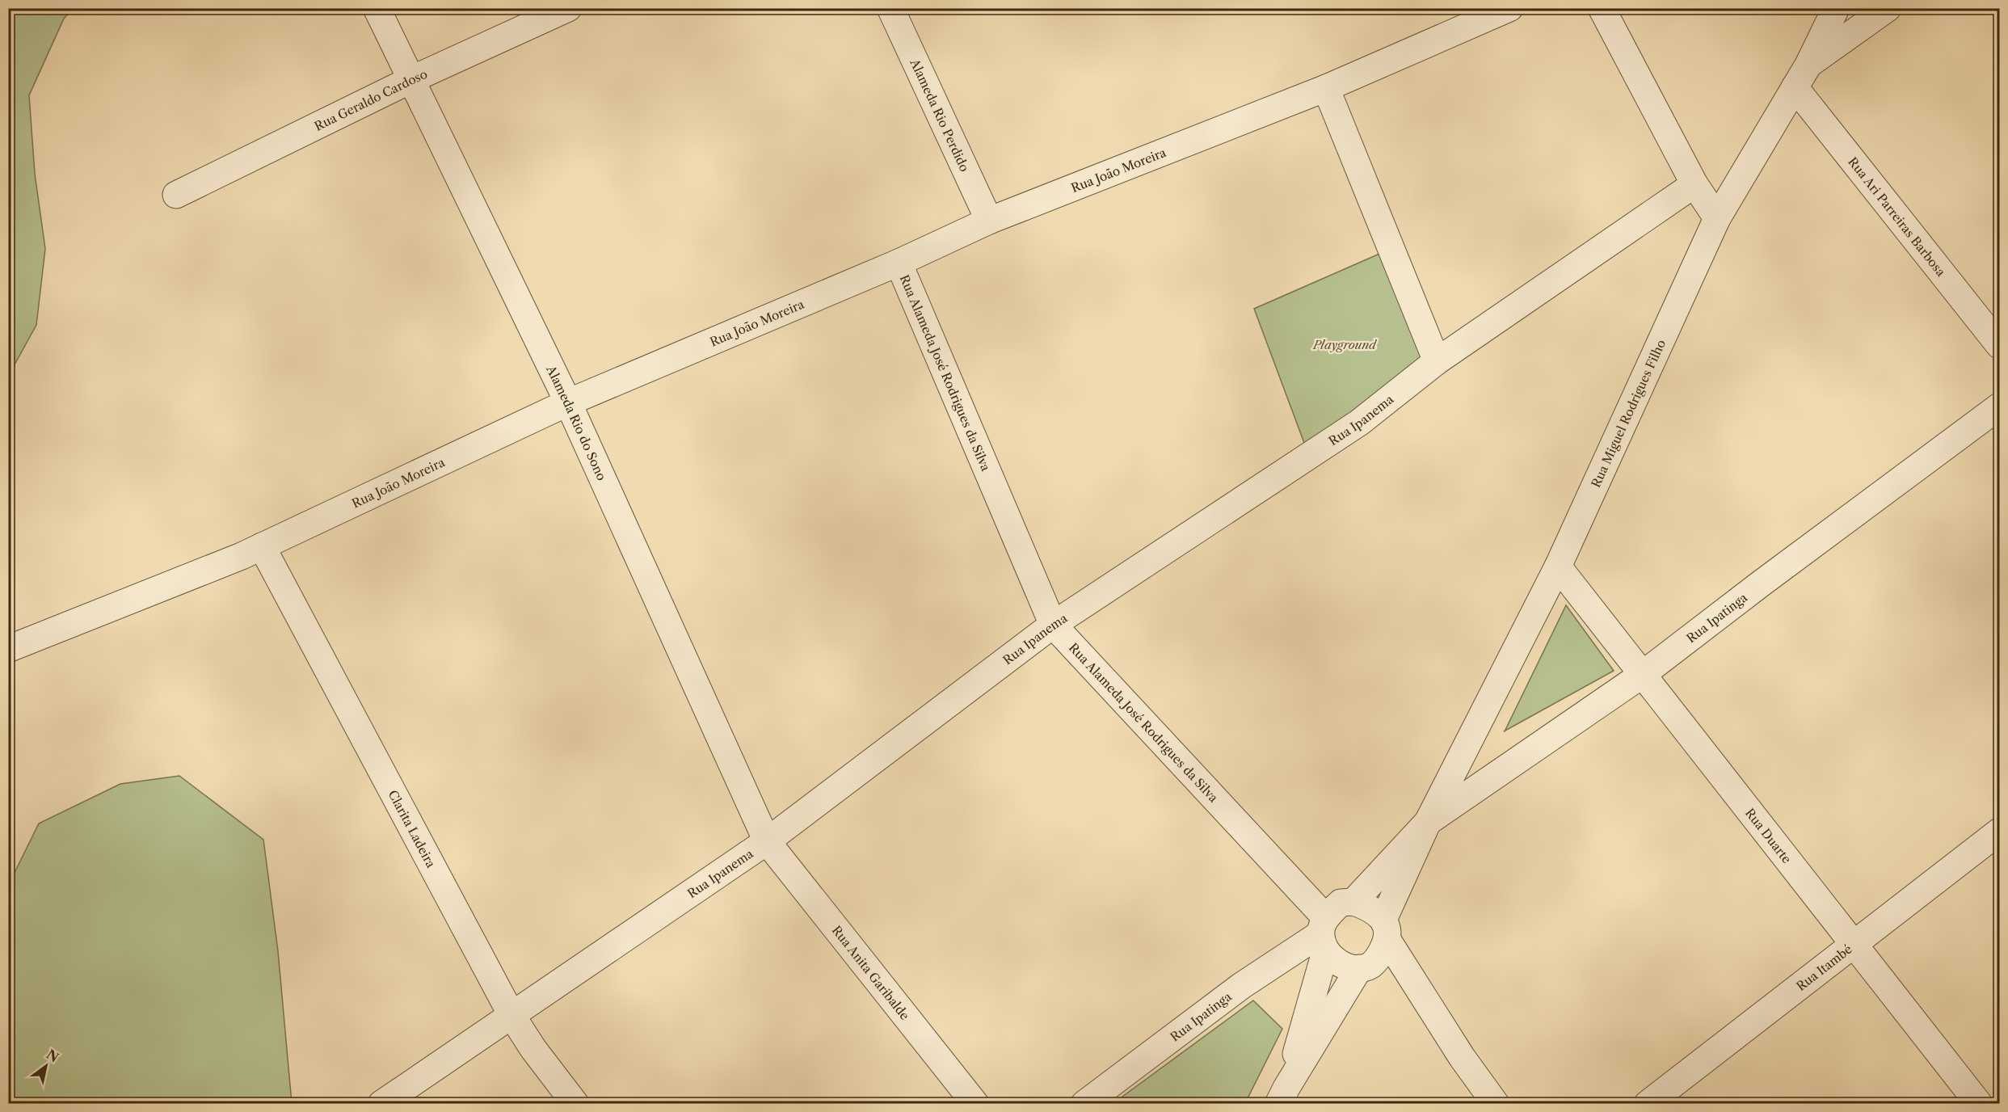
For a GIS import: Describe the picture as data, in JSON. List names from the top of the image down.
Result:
{
  "streets": {
    "street": [
      "Rua Geraldo Cardoso",
      "Alameda Rio Perdido",
      "Rua João Moreira",
      "Rua Ari Parreiras Barbosa",
      "Rua Alameda José Rodrigues da Silva",
      "Rua Miguel Rodrigues Filho",
      "Rua Ipanema",
      "Alameda Rio do Sono",
      "Rua Ipatinga",
      "Clarita Ladeira",
      "Rua Duarte",
      "Rua Itambé",
      "Rua Anita Garibalde"
    ]
  },
  "crossings": [
    ["Rua Geraldo Cardoso", "Alameda Rio do Sono"],
    ["Alameda Rio Perdido", "Rua João Moreira"],
    ["Rua João Moreira", "Rua Alameda José Rodrigues da Silva"],
    ["Rua João Moreira", "Alameda Rio do Sono"],
    ["Rua João Moreira", "Clarita Ladeira"],
    ["Rua Ari Parreiras Barbosa", "Rua Miguel Rodrigues Filho"],
    ["Rua Alameda José Rodrigues da Silva", "Rua Miguel Rodrigues Filho"],
    ["Rua Alameda José Rodrigues da Silva", "Rua Ipanema"],
    ["Rua Alameda José Rodrigues da Silva", "Rua Ipatinga"],
    ["Rua Miguel Rodrigues Filho", "Rua Ipatinga"],
    ["Rua Miguel Rodrigues Filho", "Rua Duarte"],
    ["Rua Ipanema", "Alameda Rio do Sono"],
    ["Rua Ipanema", "Clarita Ladeira"],
    ["Rua Ipanema", "Rua Anita Garibalde"],
    ["Alameda Rio do Sono", "Rua Anita Garibalde"],
    ["Rua Ipatinga", "Rua Duarte"],
    ["Rua Duarte", "Rua Itambé"]
  ],
  "parks": ["Playground"],
  "north": "top right"
}
